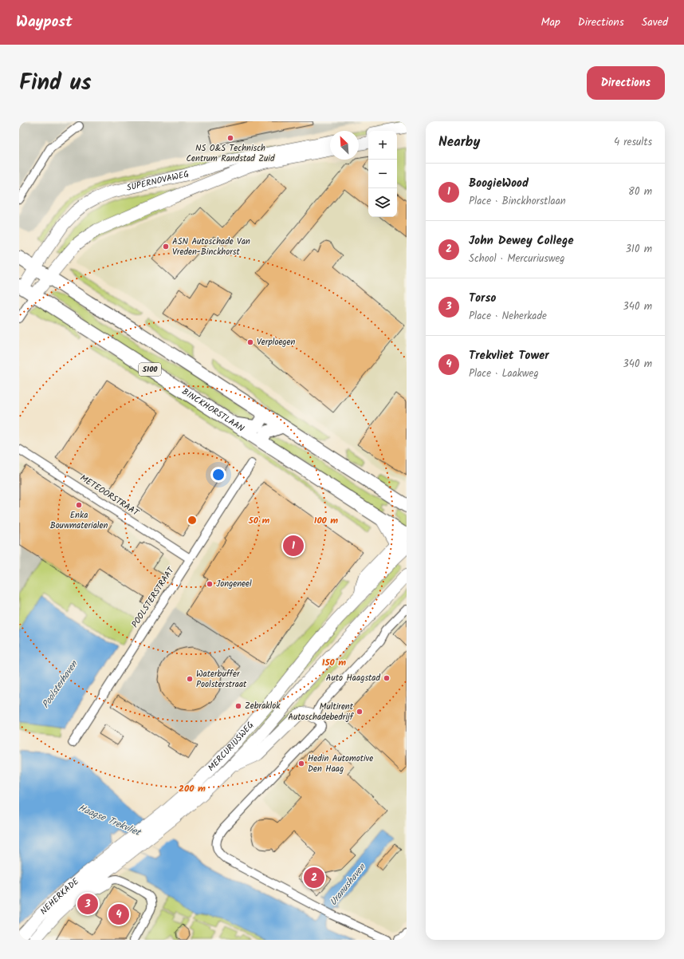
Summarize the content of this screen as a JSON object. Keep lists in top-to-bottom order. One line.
{"streets":{"main road":["SUPERNOVAWEG","S100","BINCKHORSTLAAN","MERCURIUSWEG","NEHERKADE"],"street":["METEOORSTRAAT","POOLSTERSTRAAT"]},"crossings":[["SUPERNOVAWEG","BINCKHORSTLAAN"],["S100","BINCKHORSTLAAN"],["S100","MERCURIUSWEG"],["METEOORSTRAAT","POOLSTERSTRAAT"],["MERCURIUSWEG","NEHERKADE"]],"water":["Poolsterhaven","Haagse Trekvliet","Uranushaven"],"places":["NS O&S Technisch Centrum Randstad Zuid","ASN Autoschade Van Vreden-Binckhorst","Verploegen","Enka Bouwmaterialen","Jongeneel","Auto Haagstad","Waterbuffer Poolsterstraat","Zebraklok","Multirent Autoschadebedrijf","Hedin Automotive Den Haag"],"north":"top left","page":{"header":"Waypost","nav":["Map","Directions","Saved"],"title":"Find us","buttons":"Directions","heading":["Nearby","4 results"],"map_buttons":["+","−"],"list":[{"mark":"1","name":"BoogieWood","note":"Place · Binckhorstlaan","value":"80 m"},{"mark":"2","name":"John Dewey College","note":"School · Mercuriusweg","value":"310 m"},{"mark":"3","name":"Torso","note":"Place · Neherkade","value":"340 m"},{"mark":"4","name":"Trekvliet Tower","note":"Place · Laakweg","value":"340 m"}],"pins":["1","2","3","4"]},"rings":["50 m","100 m","150 m","200 m"]}
